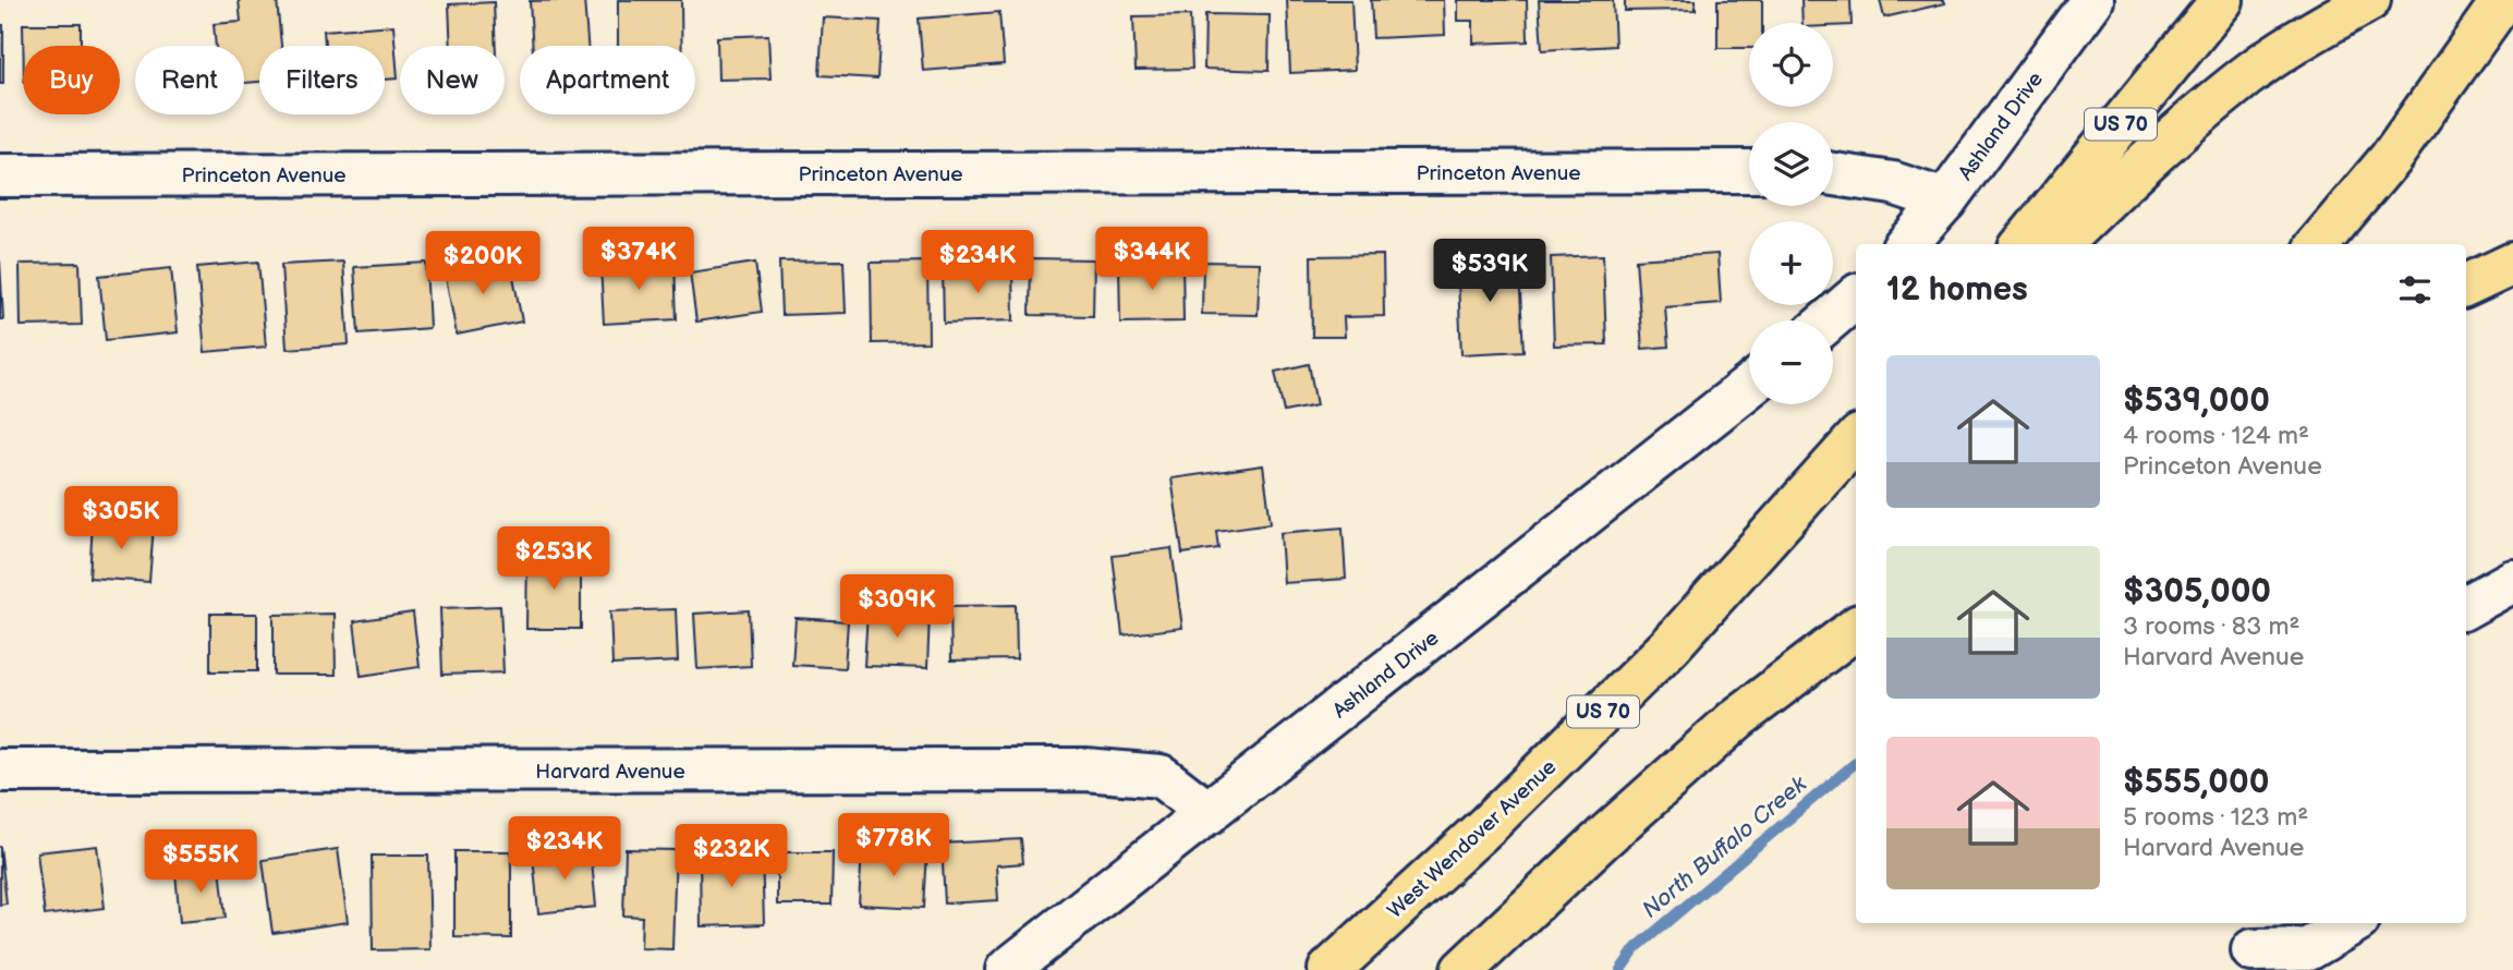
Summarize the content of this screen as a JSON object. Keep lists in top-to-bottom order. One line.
{"streets":{"highway":["US 70","West Wendover Avenue"],"street":["Ashland Drive","Princeton Avenue","Harvard Avenue"]},"crossings":[["Ashland Drive","Harvard Avenue"]],"water":["North Buffalo Creek"],"page":{"map_buttons":["+","−"],"chip":["Buy","Rent","Filters","New","Apartment"],"price":["$374K","$344K","$234K","$200K","$539K","$305K","$253K","$309K","$778K","$234K","$232K","$555K"],"heading":"12 homes","list":[{"name":"$539,000","note":"4 rooms · 124 m² · Princeton Avenue"},{"name":"$305,000","note":"3 rooms · 83 m² · Harvard Avenue"},{"name":"$555,000","note":"5 rooms · 123 m² · Harvard Avenue"}]}}
